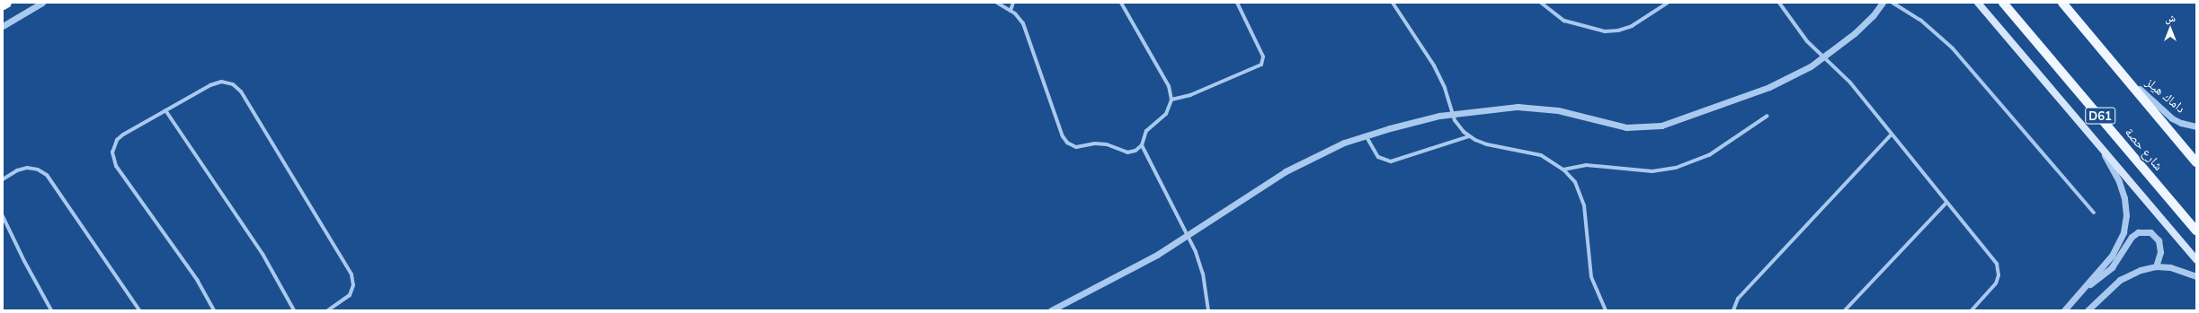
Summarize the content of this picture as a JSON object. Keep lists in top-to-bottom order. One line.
{"streets":{"main road":["D61","شارع حصة"],"street":["داماك هيلز"]},"north":"top"}
